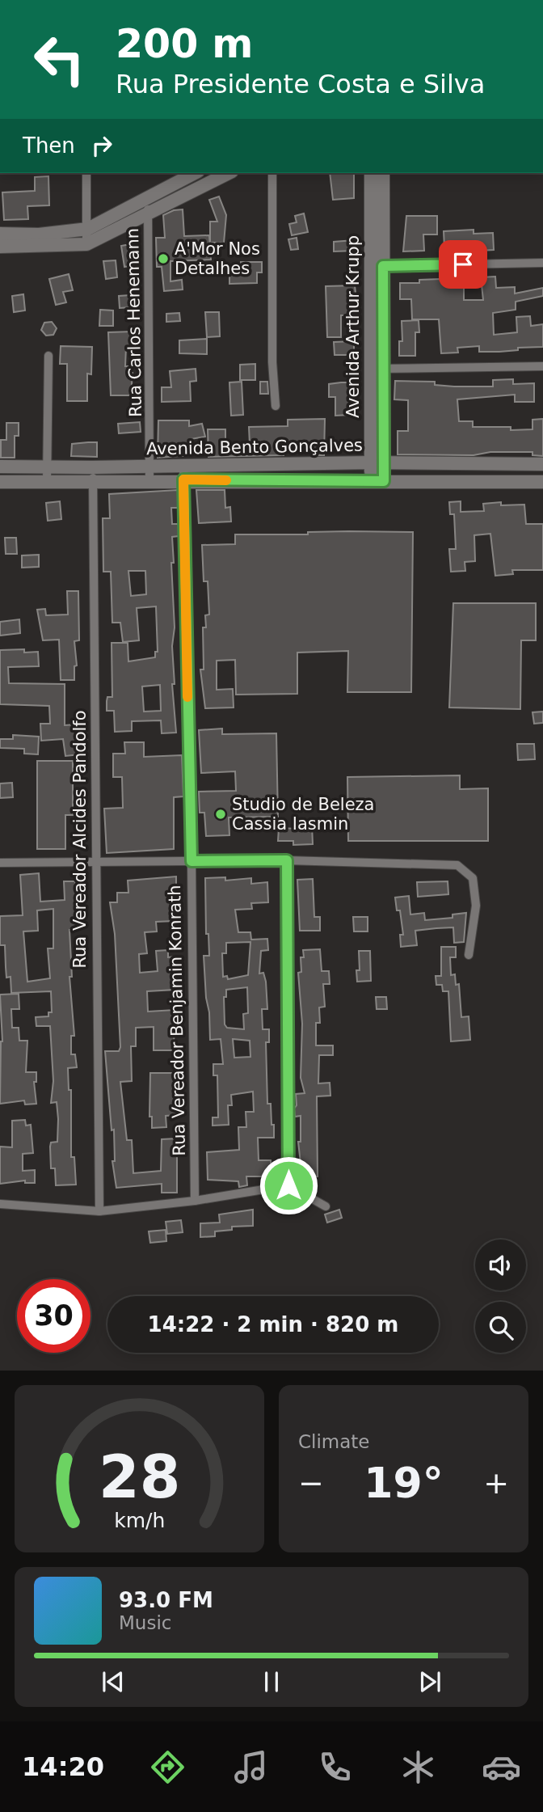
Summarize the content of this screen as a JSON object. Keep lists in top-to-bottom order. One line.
{"streets":{"main road":["Avenida Arthur Krupp","Avenida Bento Gonçalves"],"street":["Rua Carlos Henemann","Rua Vereador Alcides Pandolfo","Rua Vereador Benjamin Konrath"]},"crossings":[["Rua Carlos Henemann","Avenida Bento Gonçalves"],["Avenida Arthur Krupp","Avenida Bento Gonçalves"],["Avenida Bento Gonçalves","Rua Vereador Alcides Pandolfo"],["Avenida Bento Gonçalves","Rua Vereador Benjamin Konrath"]],"places":["A'Mor Nos Detalhes","Studio de Beleza Cassia Iasmin"],"page":{"turn":["200 m","Rua Presidente Costa e Silva"],"then":"Then","limit":"30","trip":"14:22 · 2 min · 820 m","tile":"Climate","heat":["−","19°","+"],"song":["93.0 FM","Music"],"tabs":"14:20","gauge":["28","km/h"]}}
